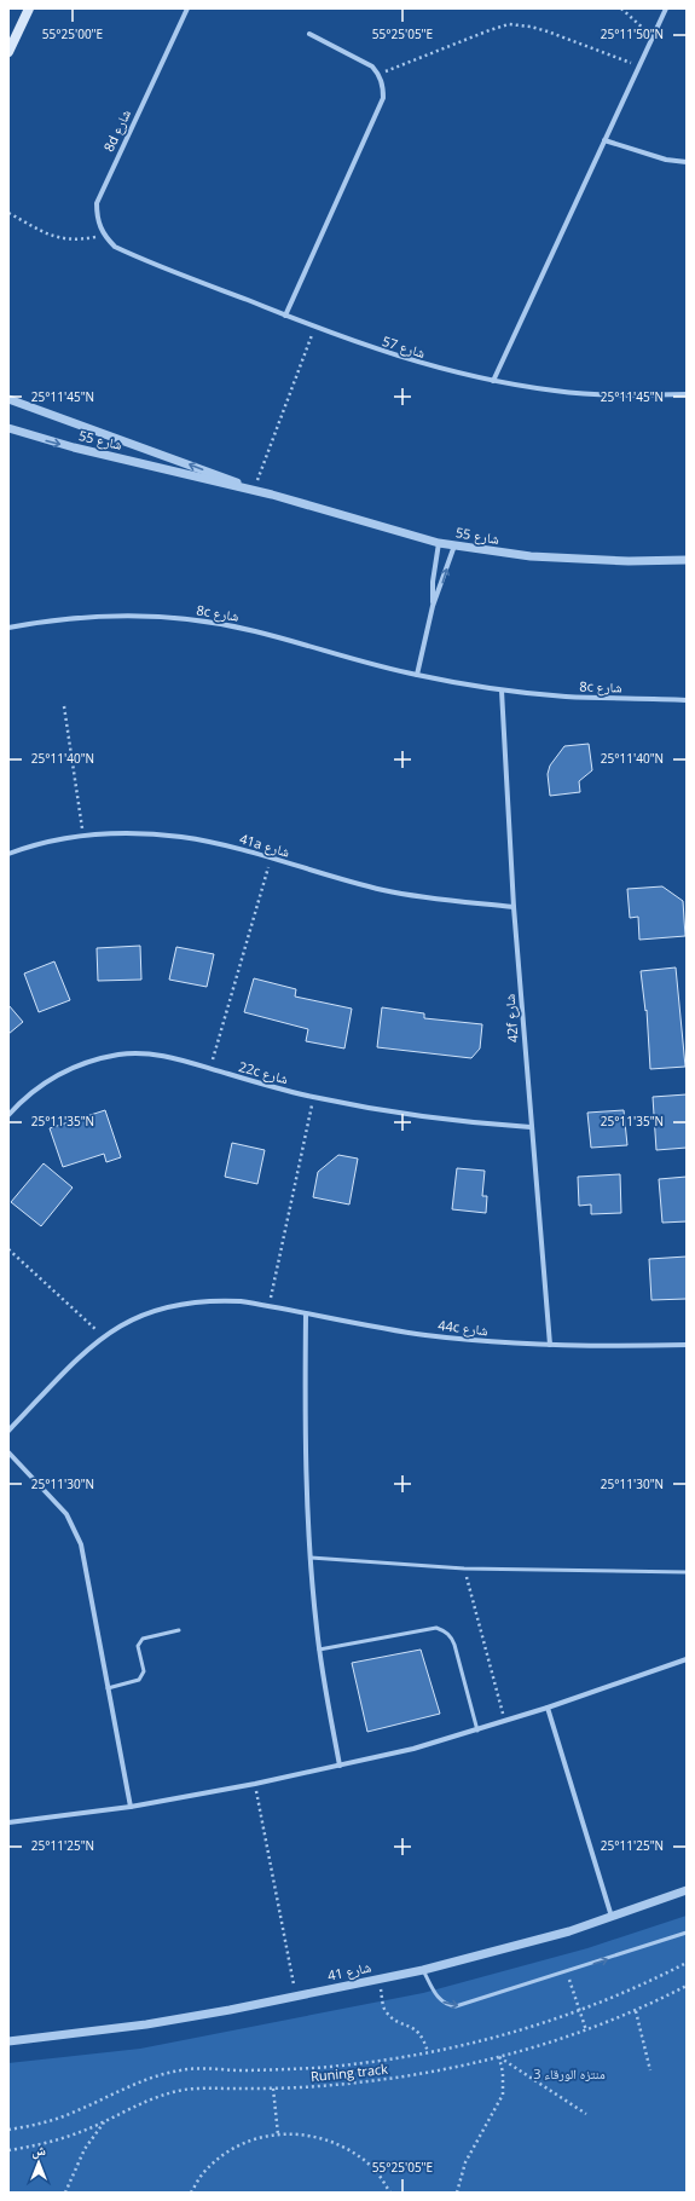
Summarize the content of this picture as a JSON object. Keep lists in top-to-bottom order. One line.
{"streets":{"street":["8d شارع","شارع 57","شارع 55","8c شارع","41a شارع","42f شارع","22c شارع","44c شارع","شارع 41"],"path":["Runing track"]},"crossings":[["8d شارع","شارع 57"],["8c شارع","42f شارع"],["41a شارع","42f شارع"],["42f شارع","22c شارع"],["42f شارع","44c شارع"]],"parks":["منتزه الورقاء 3"],"north":"top","coordinates":["55°25'00\"E","55°25'05\"E","25°11'50\"N","25°11'45\"N","25°11'40\"N","25°11'35\"N","25°11'30\"N","25°11'25\"N"]}
